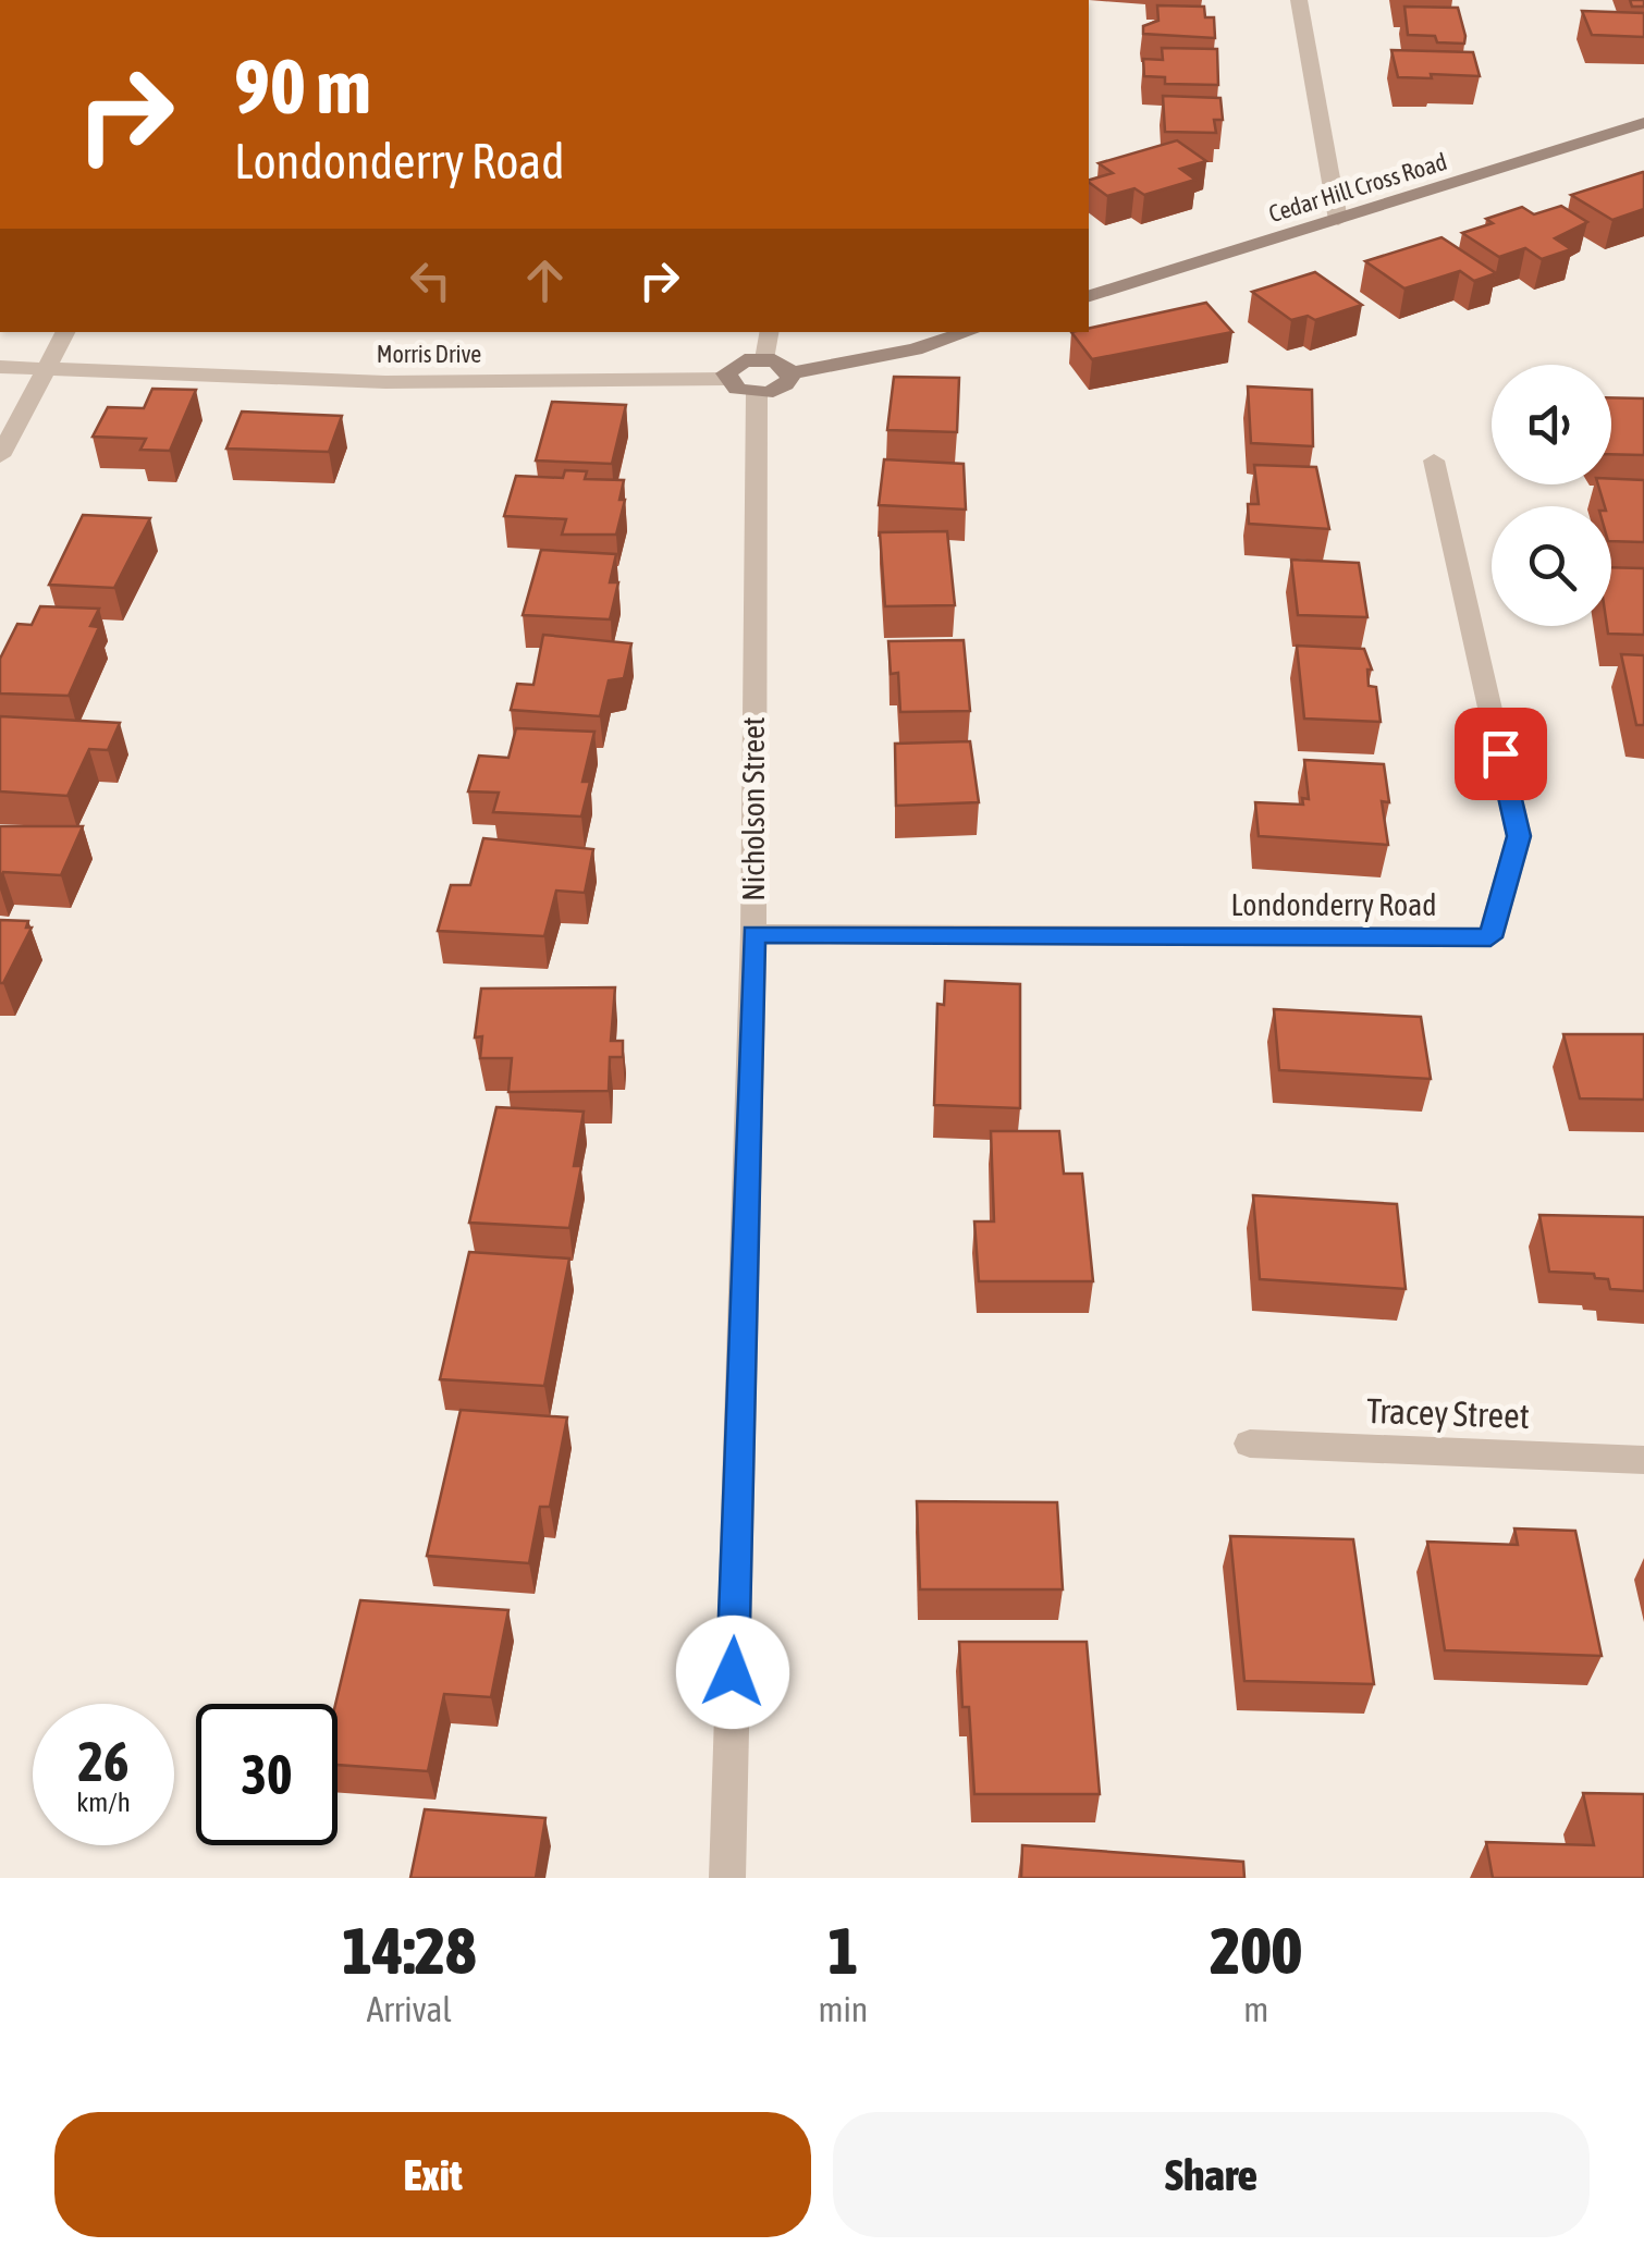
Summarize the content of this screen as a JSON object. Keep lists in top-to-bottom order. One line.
{"streets":{"street":["Cedar Hill Cross Road","Morris Drive","Nicholson Street","Londonderry Road","Tracey Street"]},"crossings":[["Nicholson Street","Londonderry Road"]],"page":{"turn":["90 m","Londonderry Road"],"speed":"26 km/h","limit":"30","eta":["14:28","Arrival","1","min","200","m"],"buttons":["Exit","Share"]}}
